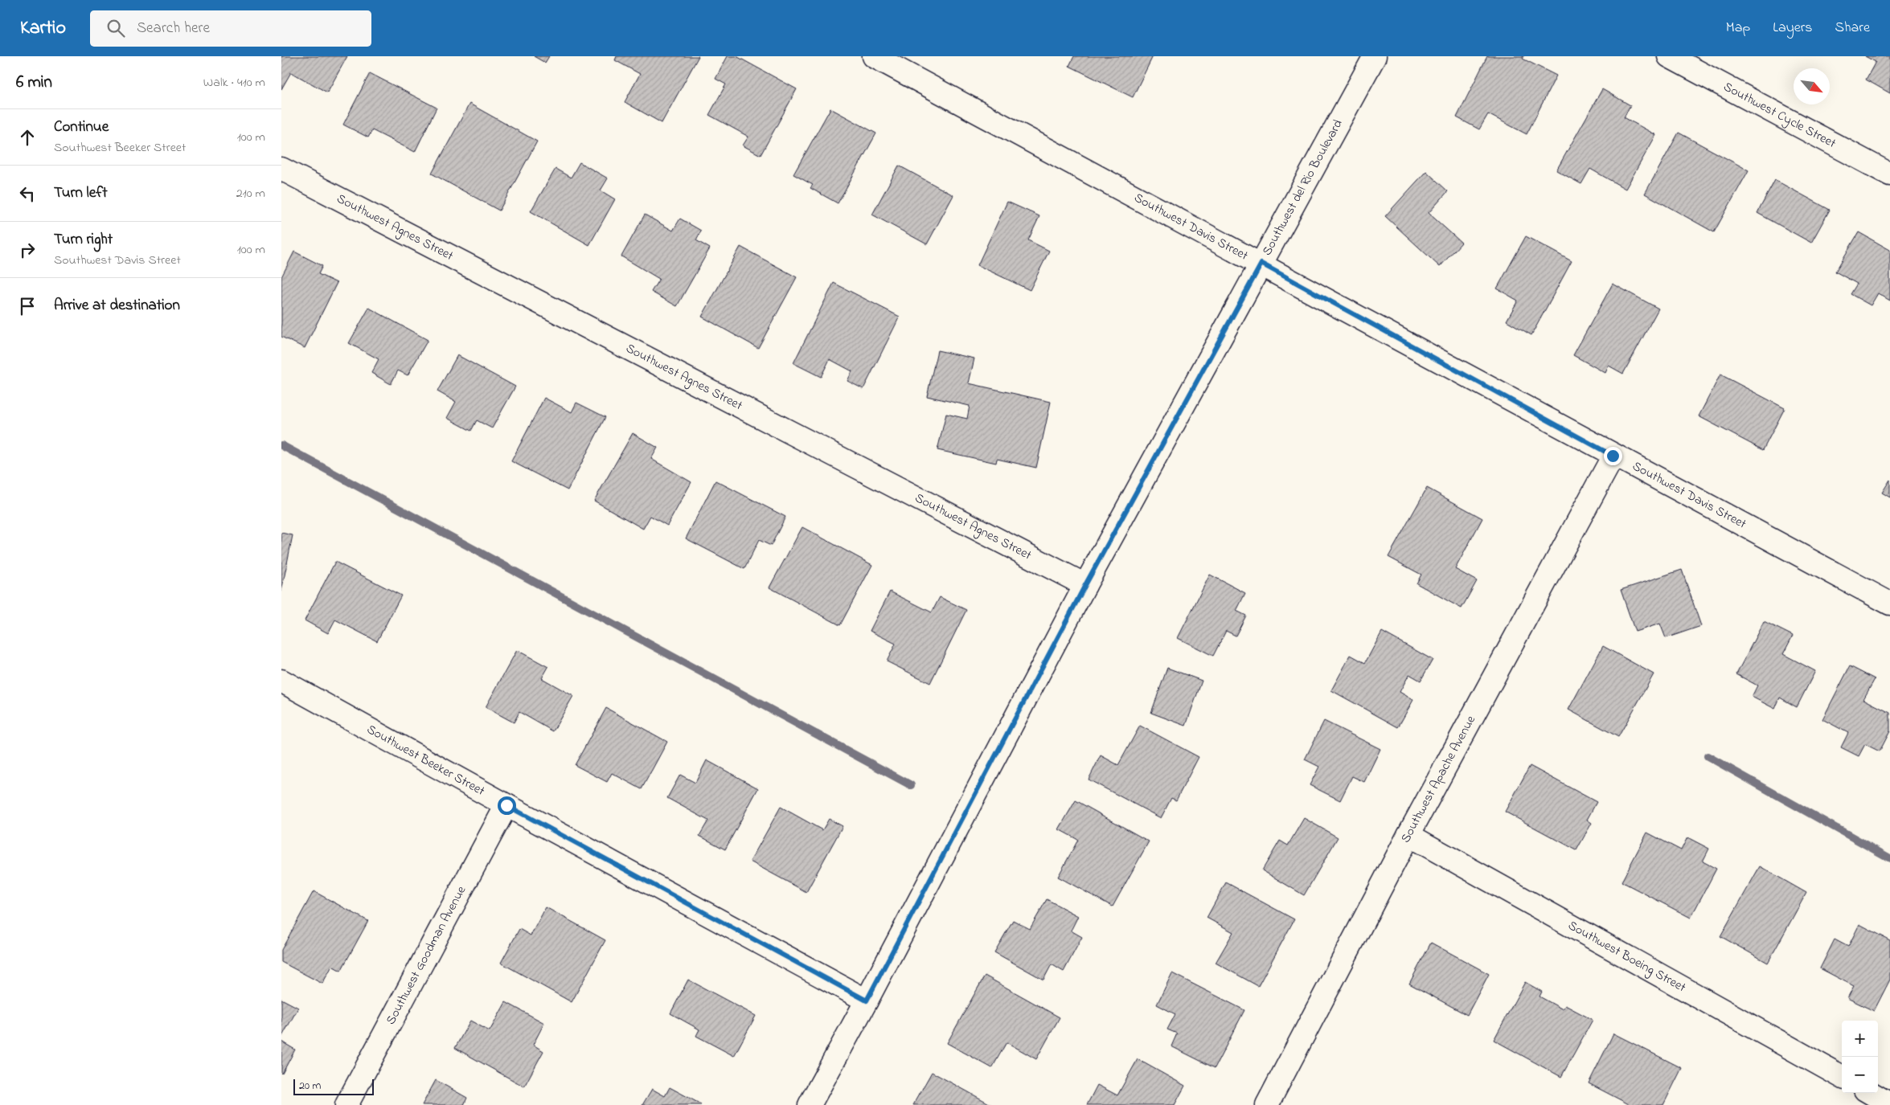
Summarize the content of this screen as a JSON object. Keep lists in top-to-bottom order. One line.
{"streets":{"street":["Southwest Cycle Street","Southwest del Rio Boulevard","Southwest Davis Street","Southwest Agnes Street","Southwest Beeker Street","Southwest Apache Avenue","Southwest Goodman Avenue","Southwest Boeing Street"]},"crossings":[["Southwest del Rio Boulevard","Southwest Davis Street"],["Southwest del Rio Boulevard","Southwest Agnes Street"],["Southwest del Rio Boulevard","Southwest Beeker Street"],["Southwest Davis Street","Southwest Apache Avenue"],["Southwest Beeker Street","Southwest Goodman Avenue"],["Southwest Apache Avenue","Southwest Boeing Street"]],"scale_bar":"20 m","north":"bottom right","page":{"header":"Kartio","search":"Search here","nav":["Map","Layers","Share"],"heading":["6 min","Walk · 410 m"],"list":[["Continue","Southwest Beeker Street","100 m"],["Turn left","210 m"],["Turn right","Southwest Davis Street","100 m"],"Arrive at destination"],"map_buttons":["+","−"],"scale":"20 m"}}
